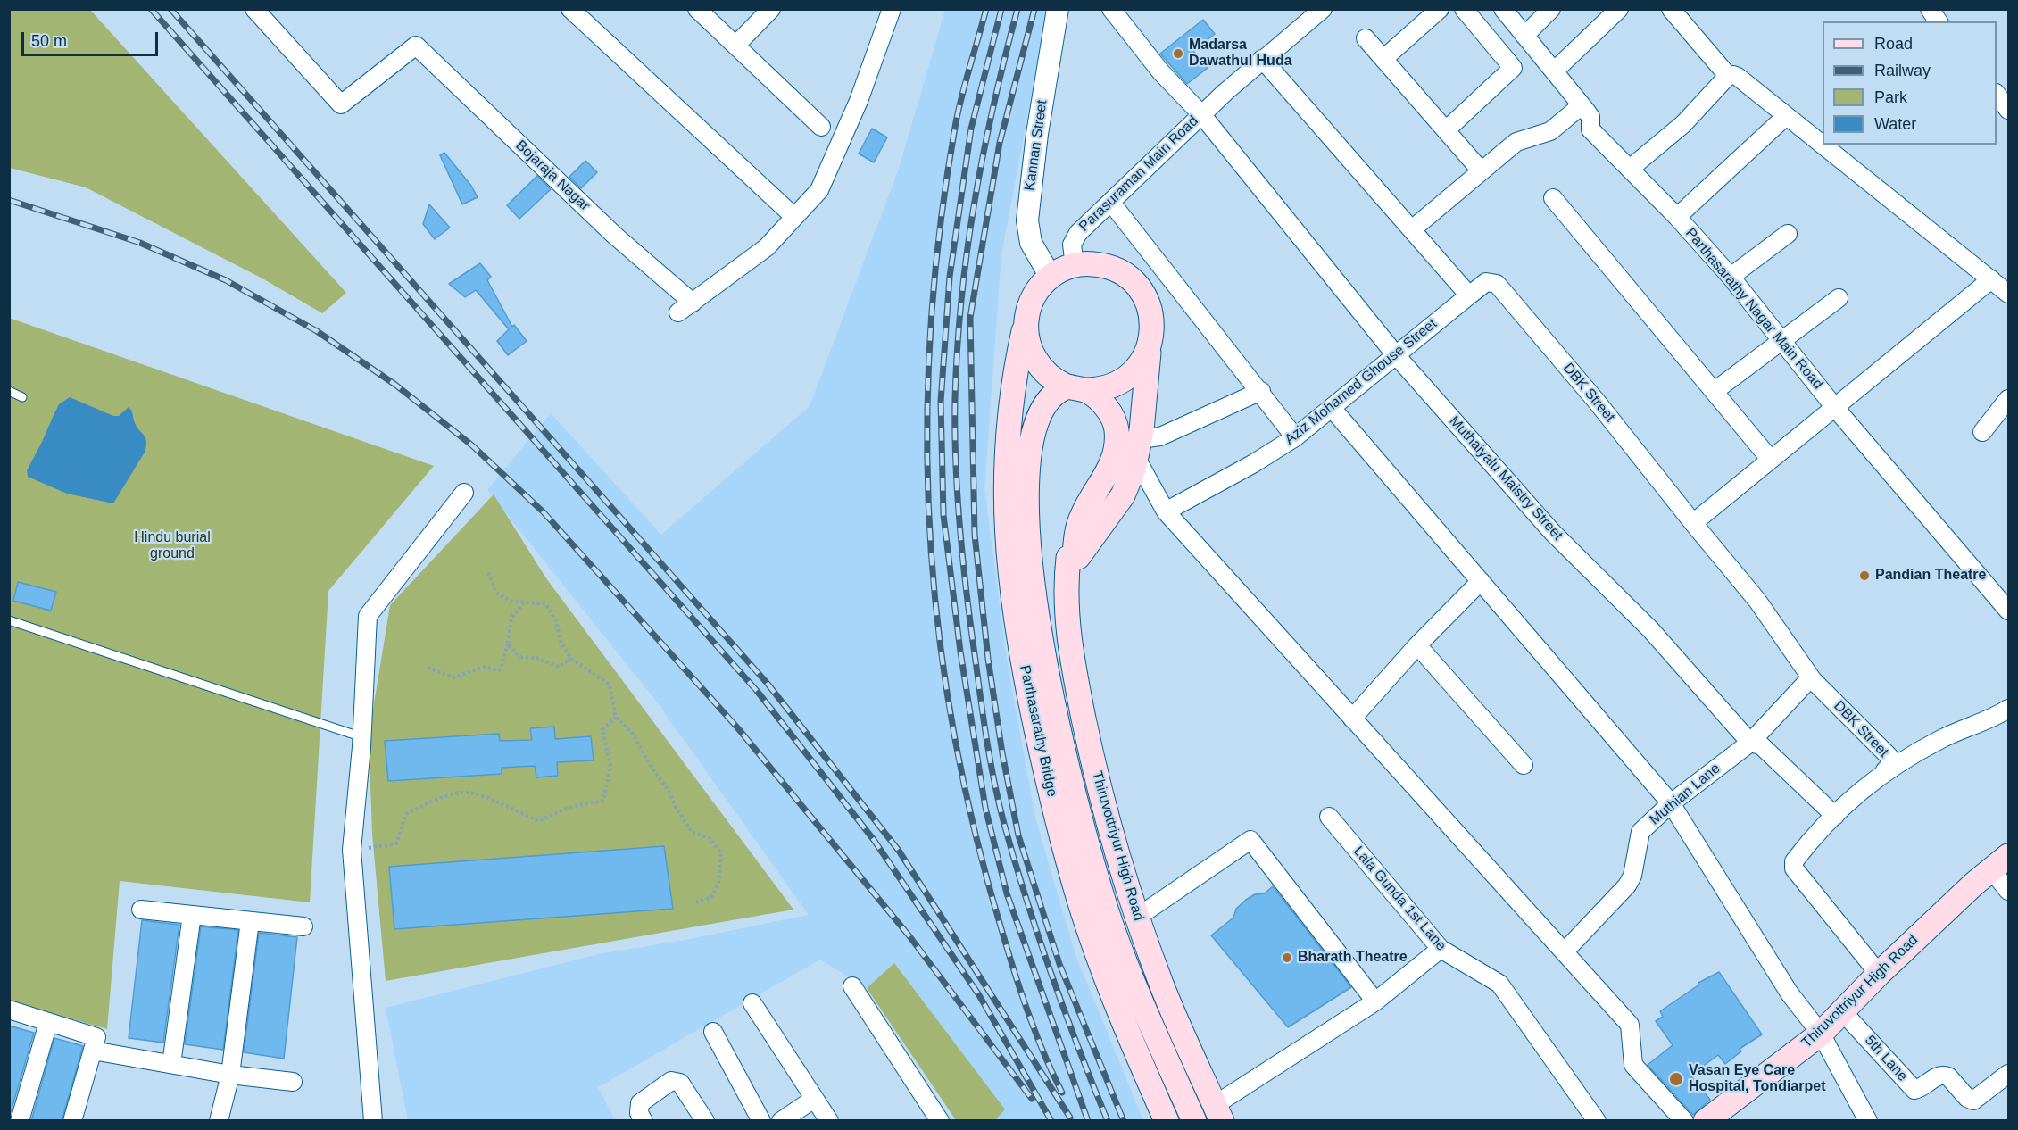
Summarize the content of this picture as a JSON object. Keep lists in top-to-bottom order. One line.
{"streets":{"main road":["Parthasarathy Bridge","Thiruvottriyur High Road"],"street":["Kannan Street","Parasuraman Main Road","Bojaraja Nagar","Parthasarathy Nagar Main Road","Aziz Mohamed Ghouse Street","DBK Street","Muthaiyalu Maistry Street","Muthian Lane","Lala Gunda 1st Lane","5th Lane"]},"crossings":[["Kannan Street","Parasuraman Main Road"],["Kannan Street","Parthasarathy Bridge"],["Kannan Street","Thiruvottriyur High Road"],["Parasuraman Main Road","Muthaiyalu Maistry Street"],["Parasuraman Main Road","Parthasarathy Bridge"],["Parasuraman Main Road","Thiruvottriyur High Road"],["Aziz Mohamed Ghouse Street","DBK Street"],["Aziz Mohamed Ghouse Street","Muthaiyalu Maistry Street"],["DBK Street","Muthian Lane"],["Muthaiyalu Maistry Street","Muthian Lane"],["Parthasarathy Bridge","Thiruvottriyur High Road"],["Thiruvottriyur High Road","5th Lane"]],"parks":["Hindu burial ground"],"places":["Madarsa Dawathul Huda","Pandian Theatre","Bharath Theatre","Vasan Eye Care Hospital, Tondiarpet"],"legend":["Road","Railway","Park","Water"],"scale_bar":"50 m"}
